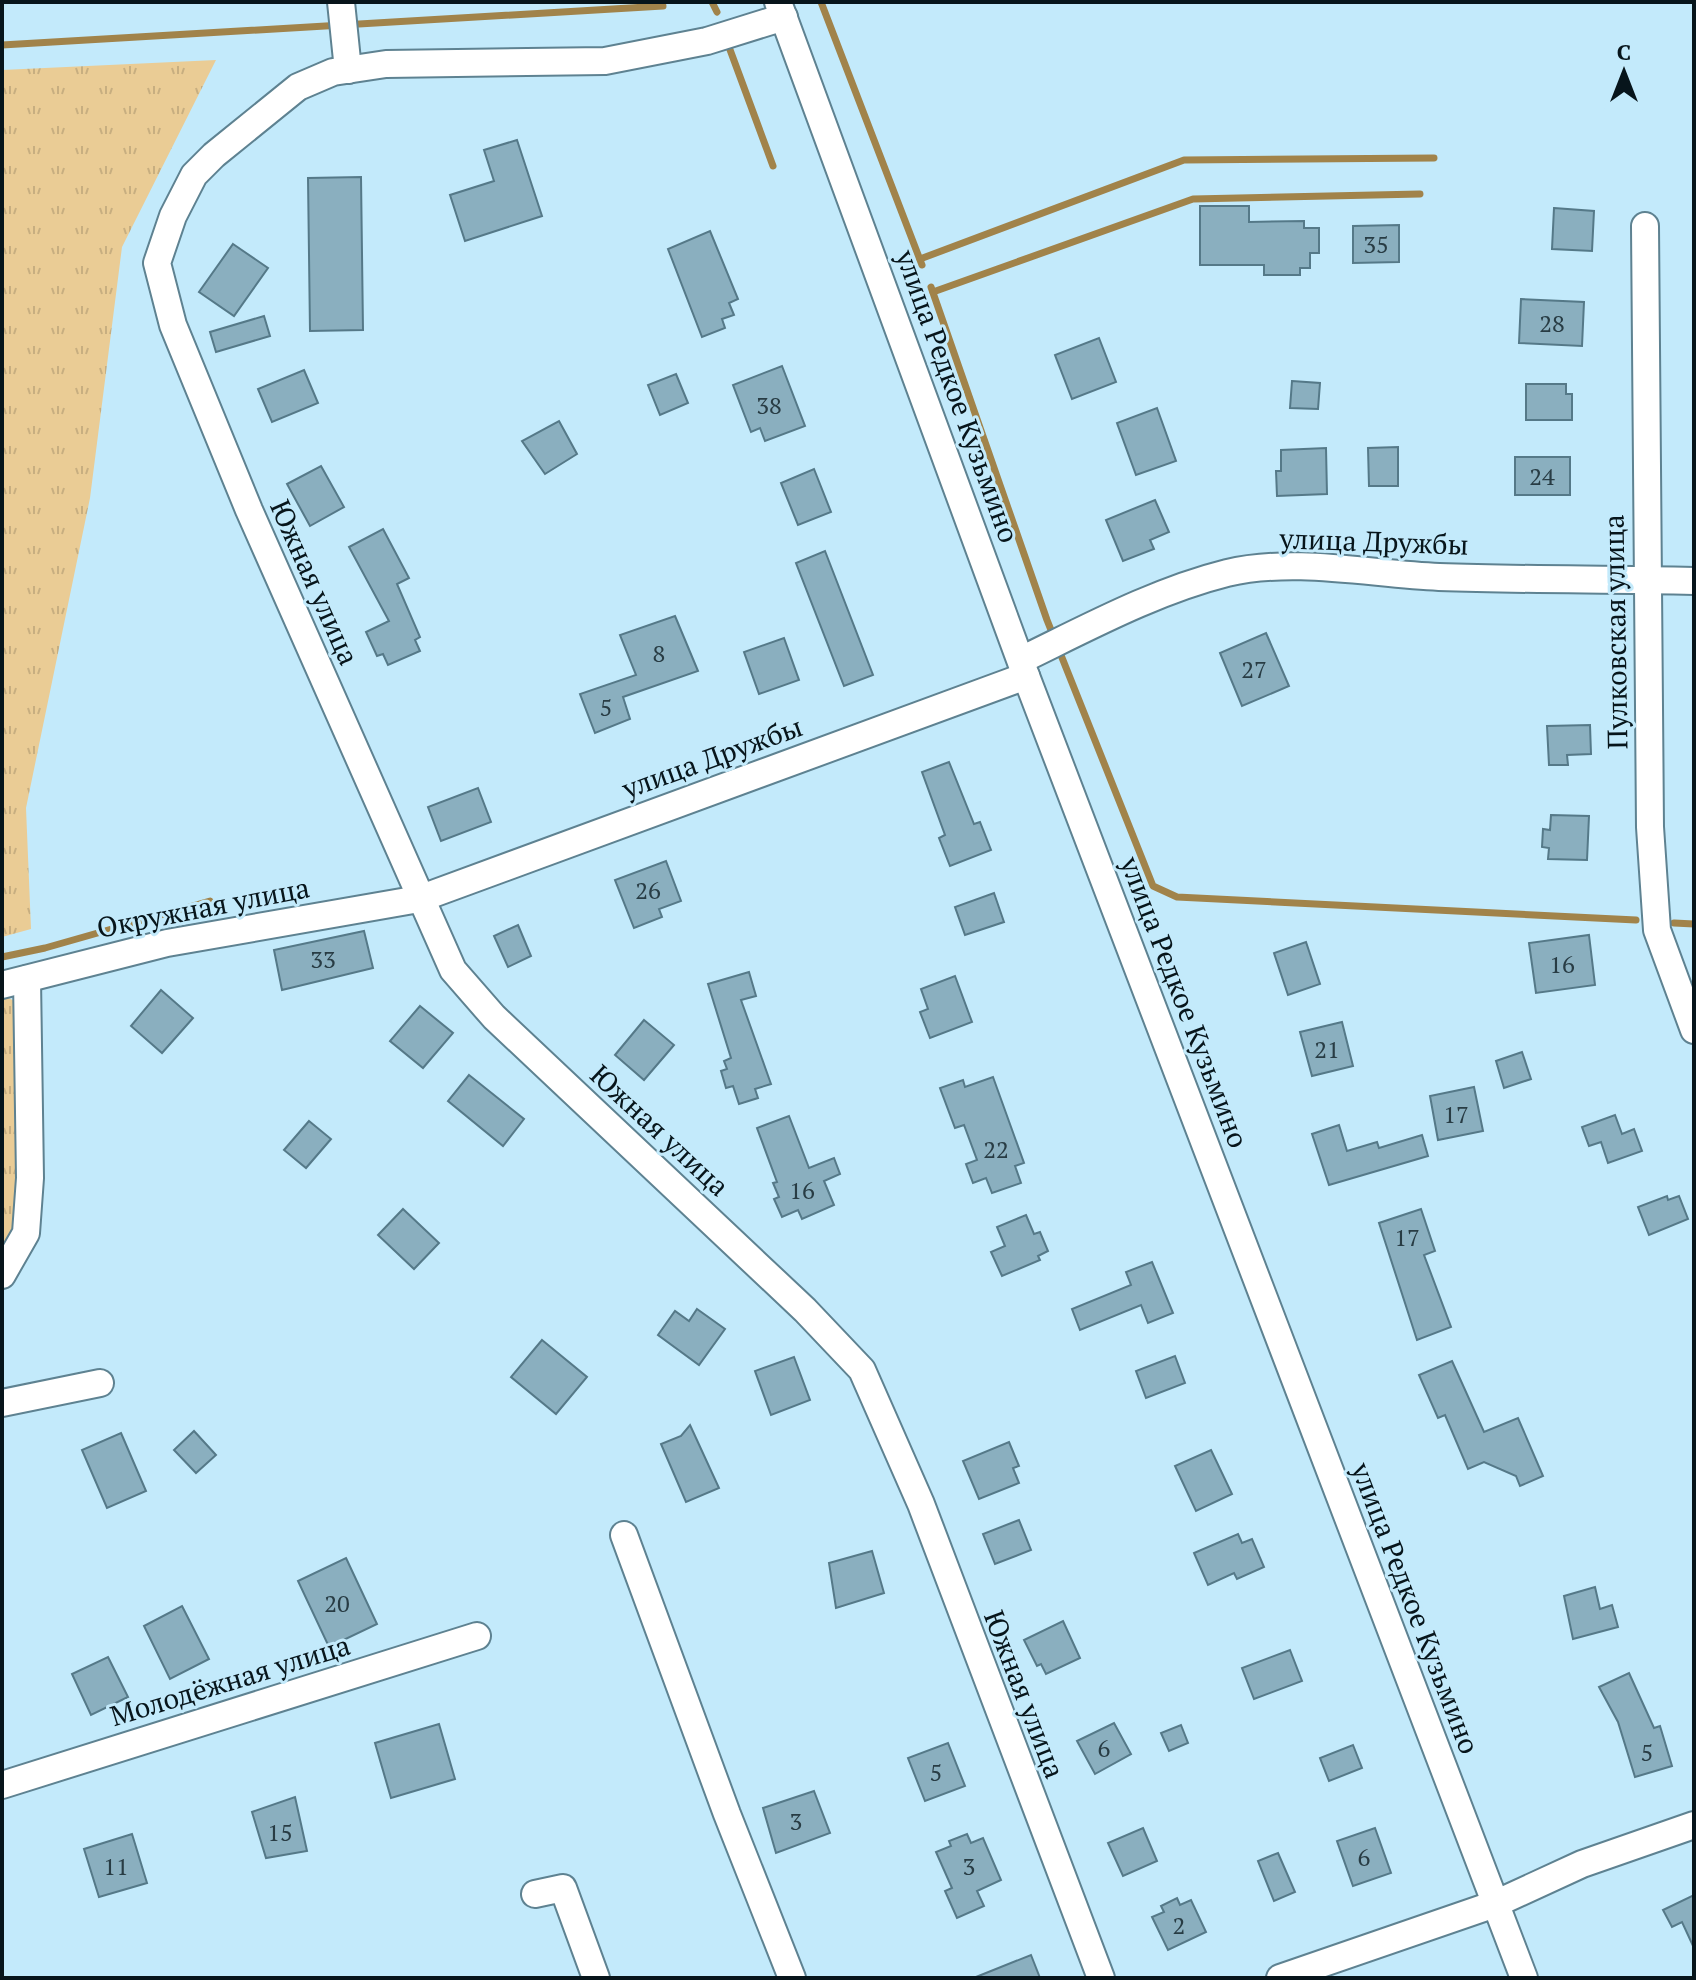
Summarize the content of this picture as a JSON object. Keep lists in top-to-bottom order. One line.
{"streets":{"street":["улица Редкое Кузьмино","улица Дружбы","Южная улица","Пулковская улица","Окружная улица","Молодёжная улица"]},"crossings":[["улица Редкое Кузьмино","улица Дружбы"],["улица Редкое Кузьмино","Южная улица"],["улица Дружбы","Южная улица"],["улица Дружбы","Пулковская улица"],["улица Дружбы","Окружная улица"],["Южная улица","Окружная улица"]],"house_numbers":["35","28","38","24","8","27","5","26","33","16","21","17","22","16","17","20","6","5","5","3","15","6","11","3","2"],"north":"top"}
